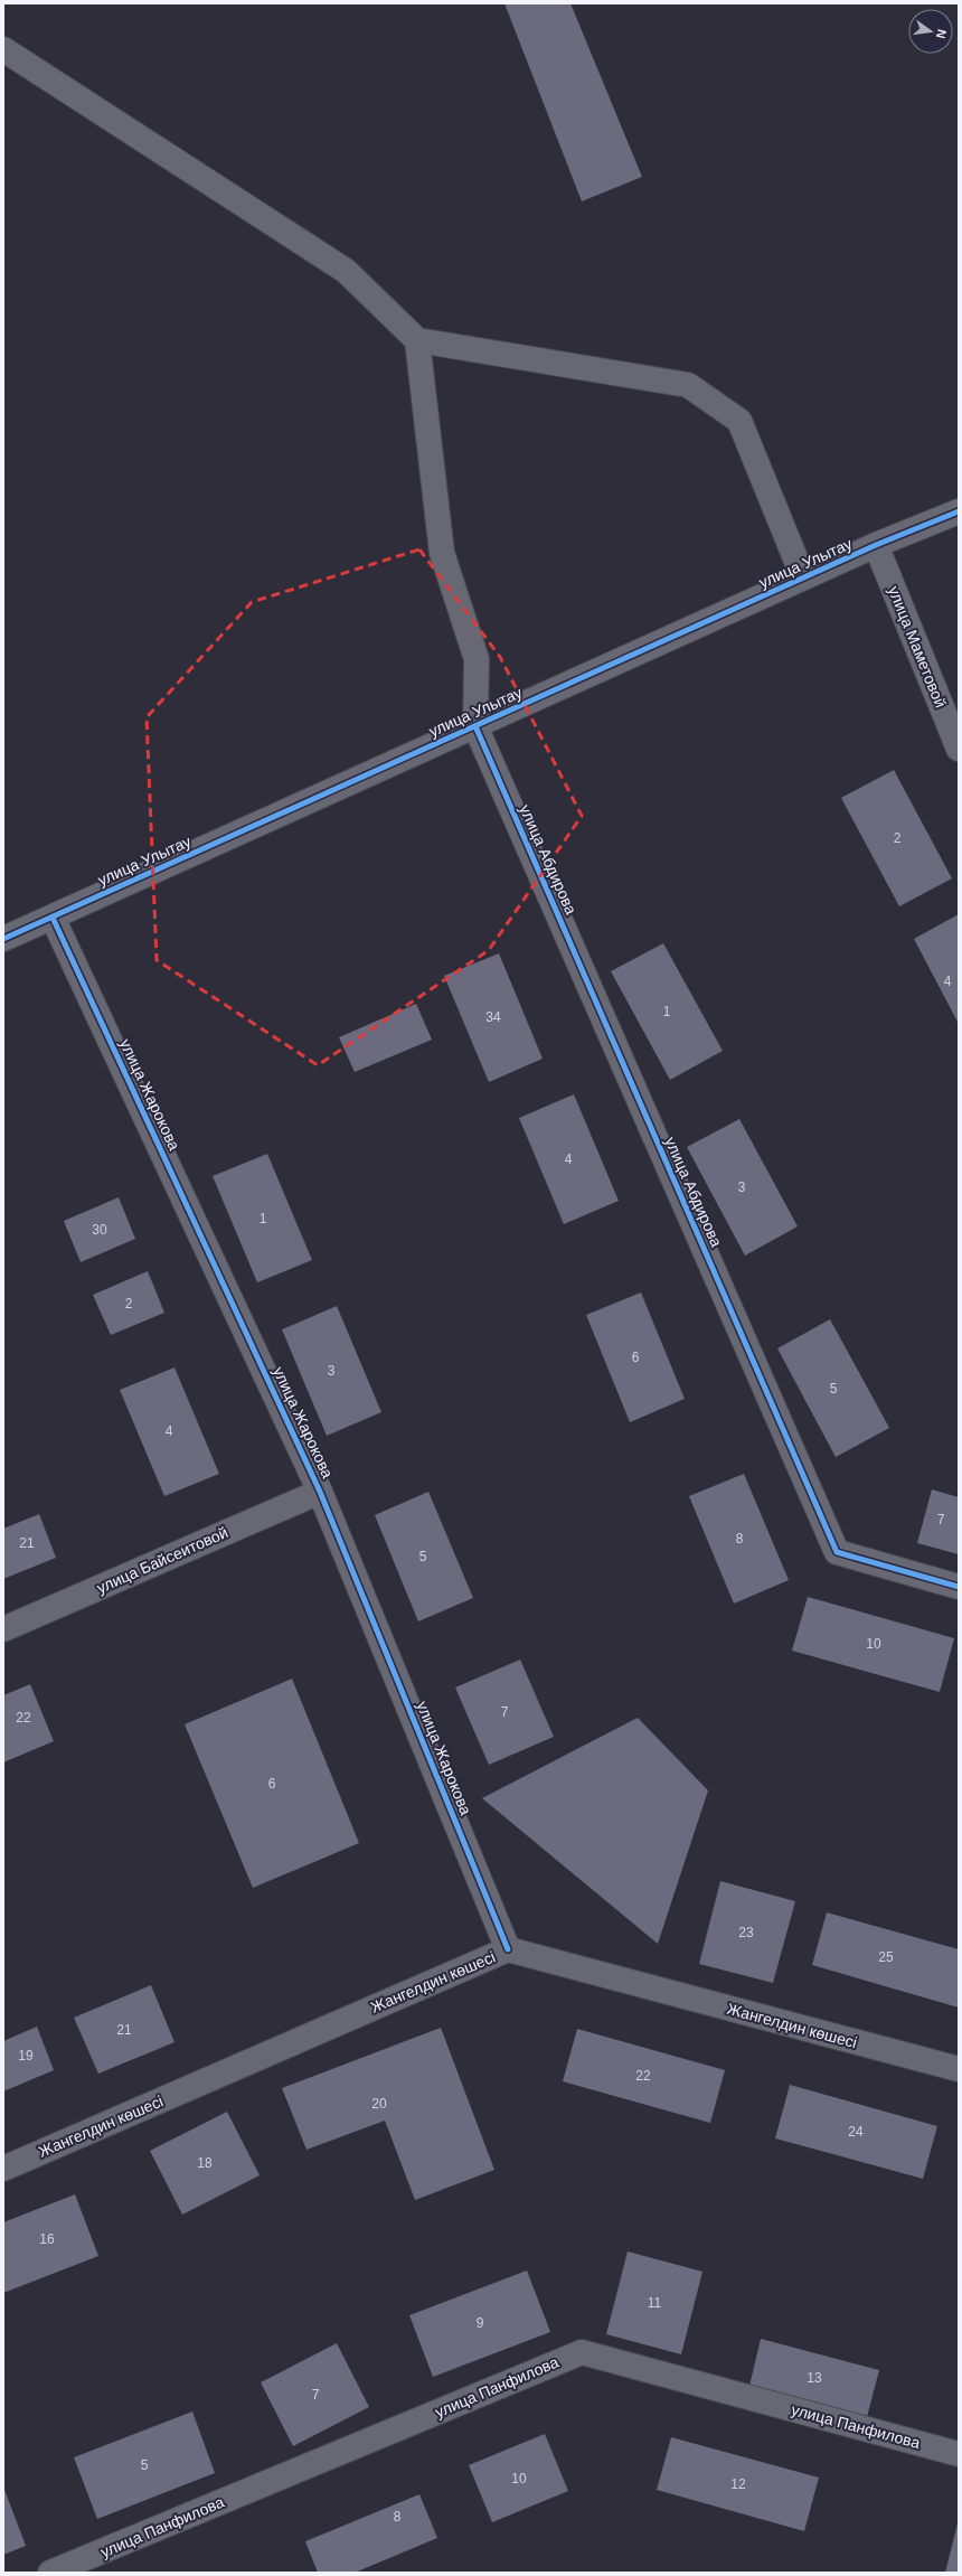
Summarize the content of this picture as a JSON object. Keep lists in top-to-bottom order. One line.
{"streets":{"street":["улица Улытау","улица Маметовой","улица Абдирова","улица Жарокова","улица Байсеитовой","Жангелдин көшесі","улица Панфилова"]},"crossings":[["улица Улытау","улица Маметовой"],["улица Улытау","улица Абдирова"],["улица Улытау","улица Жарокова"],["улица Жарокова","улица Байсеитовой"],["улица Жарокова","Жангелдин көшесі"]],"house_numbers":["2","4","1","34","4","3","1","30","2","6","3","5","4","7","8","21","5","10","7","22","6","23","25","21","19","22","20","24","18","16","11","9","13","7","5","10","12","8"],"north":"right"}
